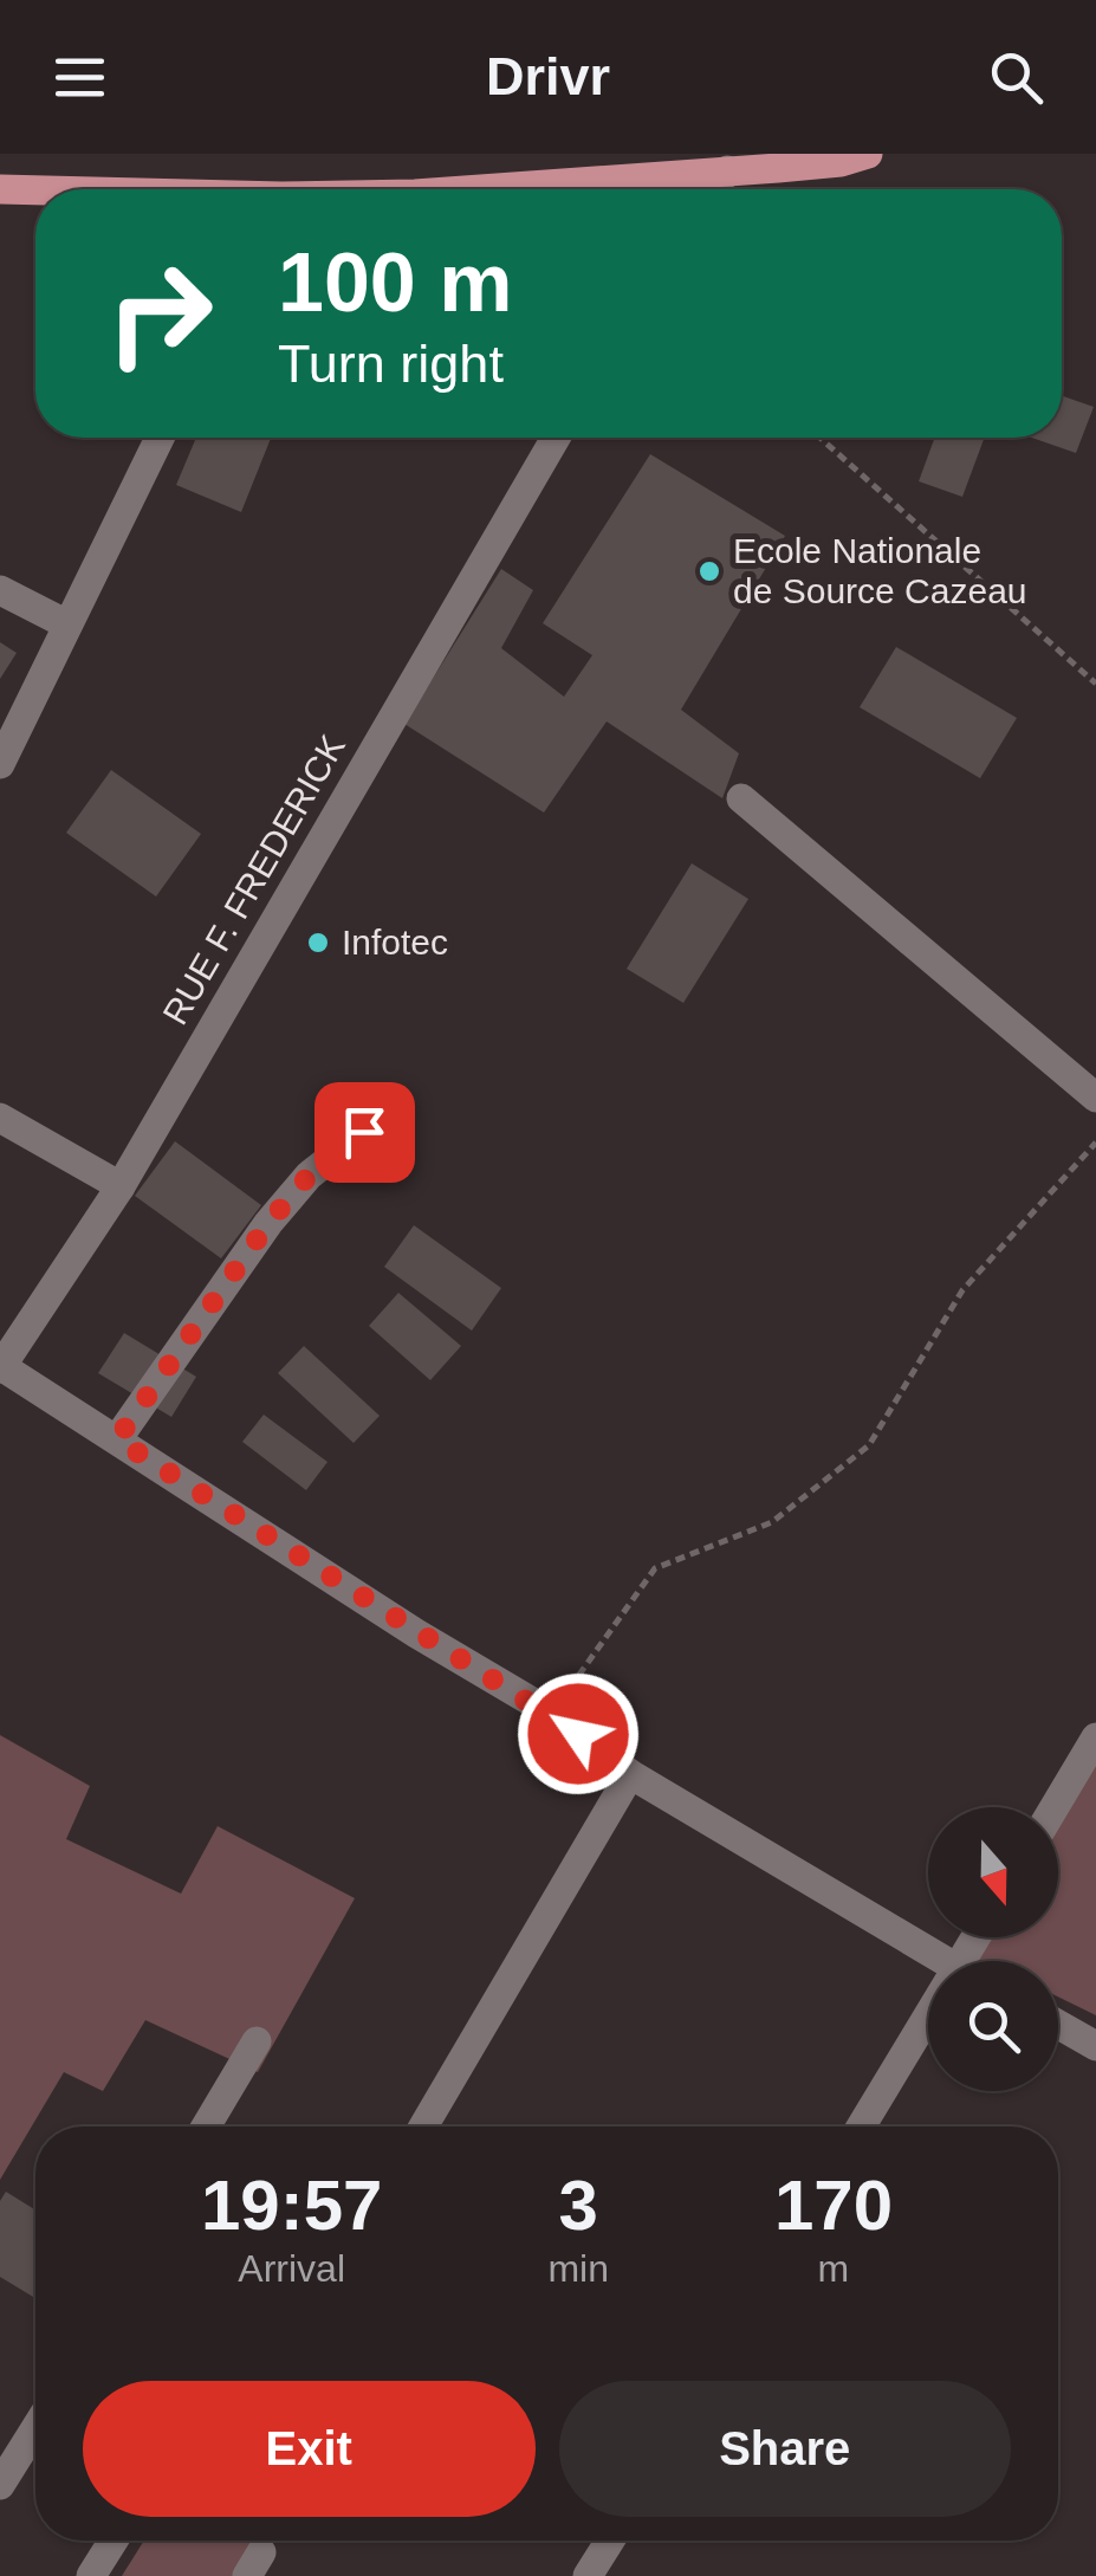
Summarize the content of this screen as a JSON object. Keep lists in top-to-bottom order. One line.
{"streets":{"street":["RUE F. FREDERICK"]},"places":["Ecole Nationale de Source Cazeau","Infotec"],"north":"bottom","page":{"header":"Drivr","turn":["100 m","Turn right"],"eta":["19:57","Arrival","3","min","170","m"],"buttons":["Exit","Share"]}}
